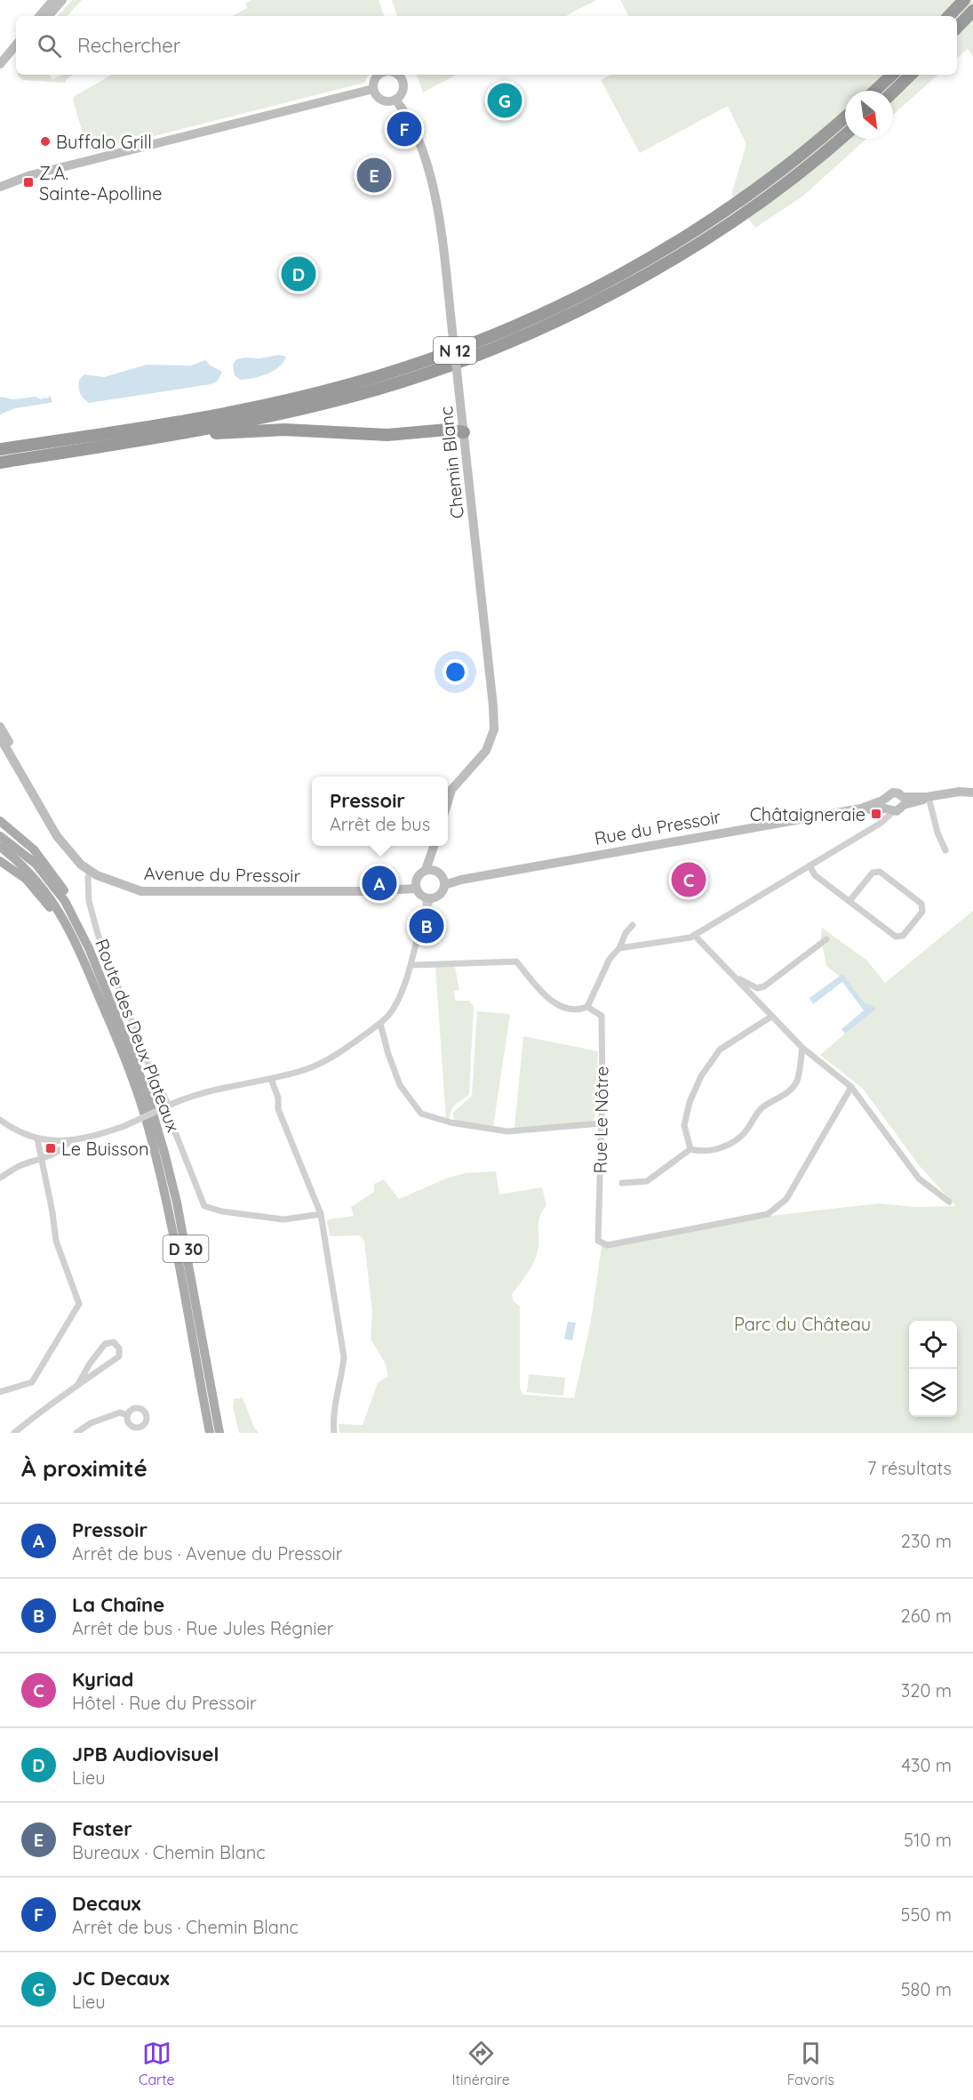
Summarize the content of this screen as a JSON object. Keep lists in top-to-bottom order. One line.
{"streets":{"highway":["N 12"],"main road":["Route des Deux Plateaux","D 30"],"street":["Chemin Blanc","Rue du Pressoir","Avenue du Pressoir","Rue Le Nôtre"]},"crossings":[["Rue du Pressoir","Avenue du Pressoir"]],"parks":["Parc du Château"],"places":{"other":["Buffalo Grill"],"transit":["Z.A. Sainte-Apolline","Châtaigneraie","Le Buisson"]},"north":"bottom right","page":{"search":"Rechercher","pins":["G","F","E","D","C","A","B"],"popup":["Pressoir","Arrêt de bus"],"heading":["À proximité","7 résultats"],"list":[{"mark":"A","name":"Pressoir","note":"Arrêt de bus · Avenue du Pressoir","value":"230 m"},{"mark":"B","name":"La Chaîne","note":"Arrêt de bus · Rue Jules Régnier","value":"260 m"},{"mark":"C","name":"Kyriad","note":"Hôtel · Rue du Pressoir","value":"320 m"},{"mark":"D","name":"JPB Audiovisuel","note":"Lieu","value":"430 m"},{"mark":"E","name":"Faster","note":"Bureaux · Chemin Blanc","value":"510 m"},{"mark":"F","name":"Decaux","note":"Arrêt de bus · Chemin Blanc","value":"550 m"},{"mark":"G","name":"JC Decaux","note":"Lieu","value":"580 m"}],"nav":["Carte","Itinéraire","Favoris"]}}
